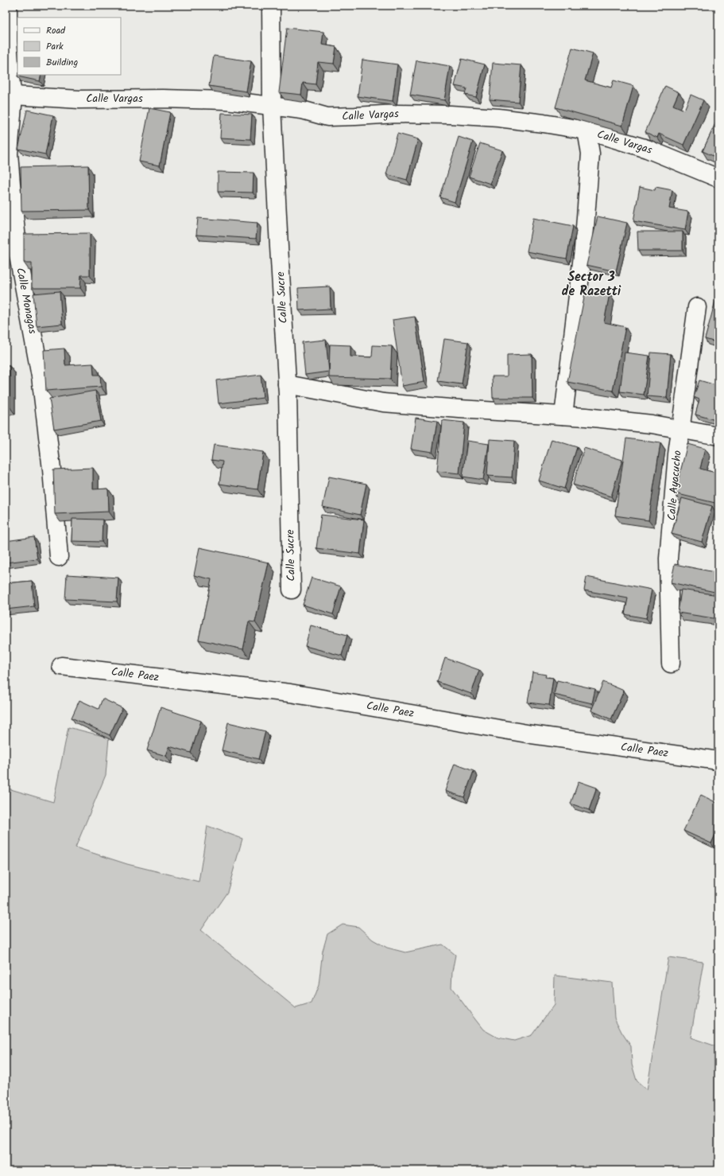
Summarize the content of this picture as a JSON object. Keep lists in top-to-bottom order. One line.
{"streets":{"street":["Calle Vargas","Calle Sucre","Calle Monagas","Calle Ayacucho","Calle Paez"]},"crossings":[["Calle Vargas","Calle Sucre"],["Calle Vargas","Calle Monagas"]],"districts":["Sector 3 de Razetti"],"legend":["Road","Park","Building"]}
